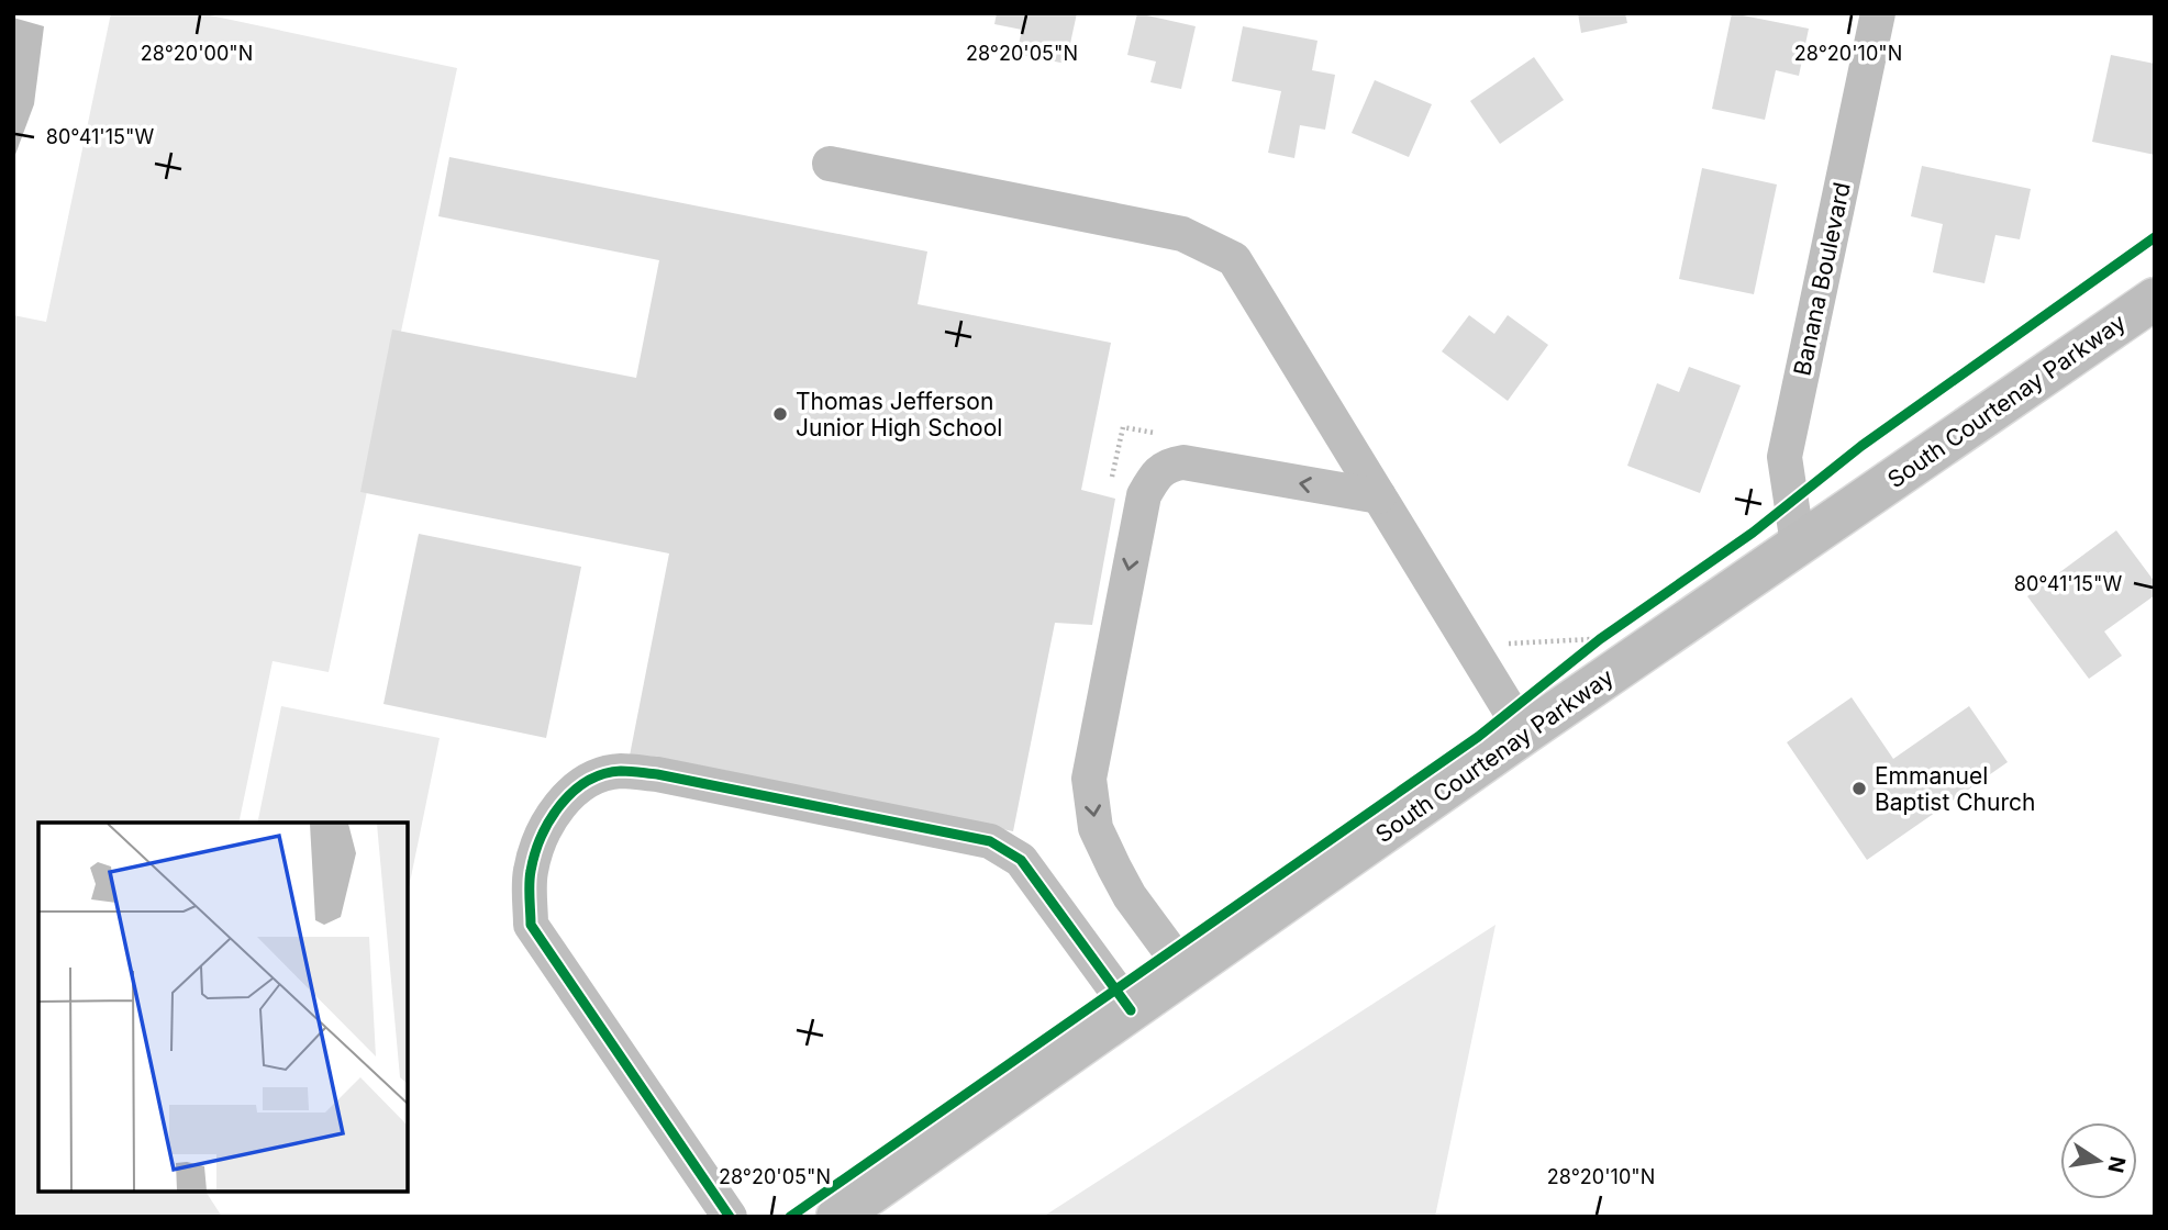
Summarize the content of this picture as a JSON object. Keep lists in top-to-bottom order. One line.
{"streets":{"main road":["South Courtenay Parkway"],"street":["Banana Boulevard"]},"crossings":[["Banana Boulevard","South Courtenay Parkway"]],"places":["Thomas Jefferson Junior High School","Emmanuel Baptist Church"],"north":"right","coordinates":["28°20'00\"N","28°20'05\"N","28°20'10\"N","80°41'15\"W"]}
